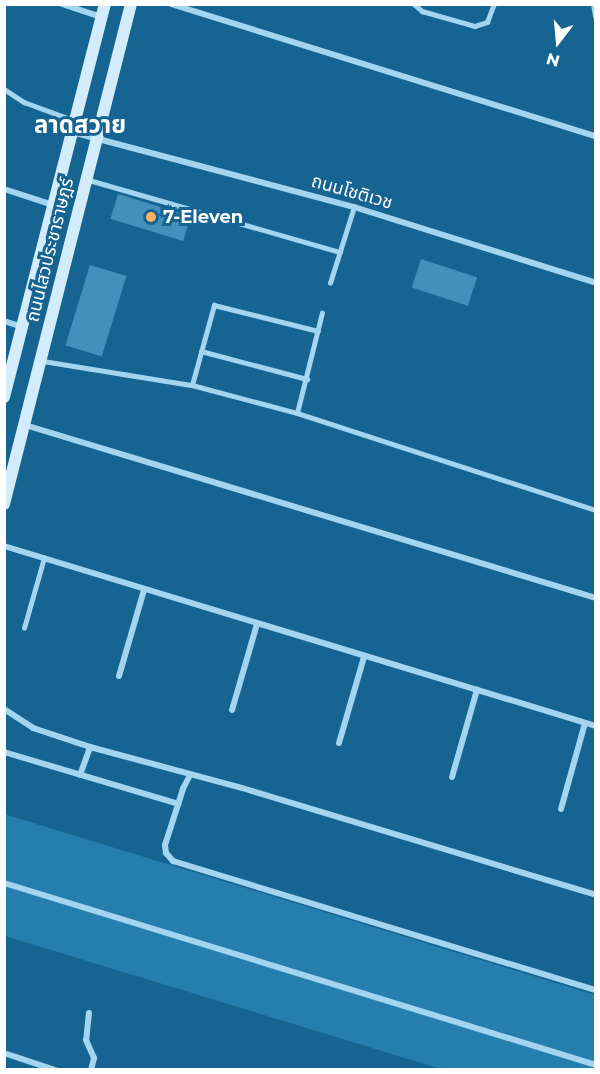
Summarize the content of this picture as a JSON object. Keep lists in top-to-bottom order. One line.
{"streets":{"main road":["ถนนไสวประชาราษฎร์"],"street":["ถนนโชติเวช"]},"crossings":[["ถนนโชติเวช","ถนนไสวประชาราษฎร์"]],"districts":["ลาดสวาย"],"places":["7-Eleven"],"north":"bottom"}
